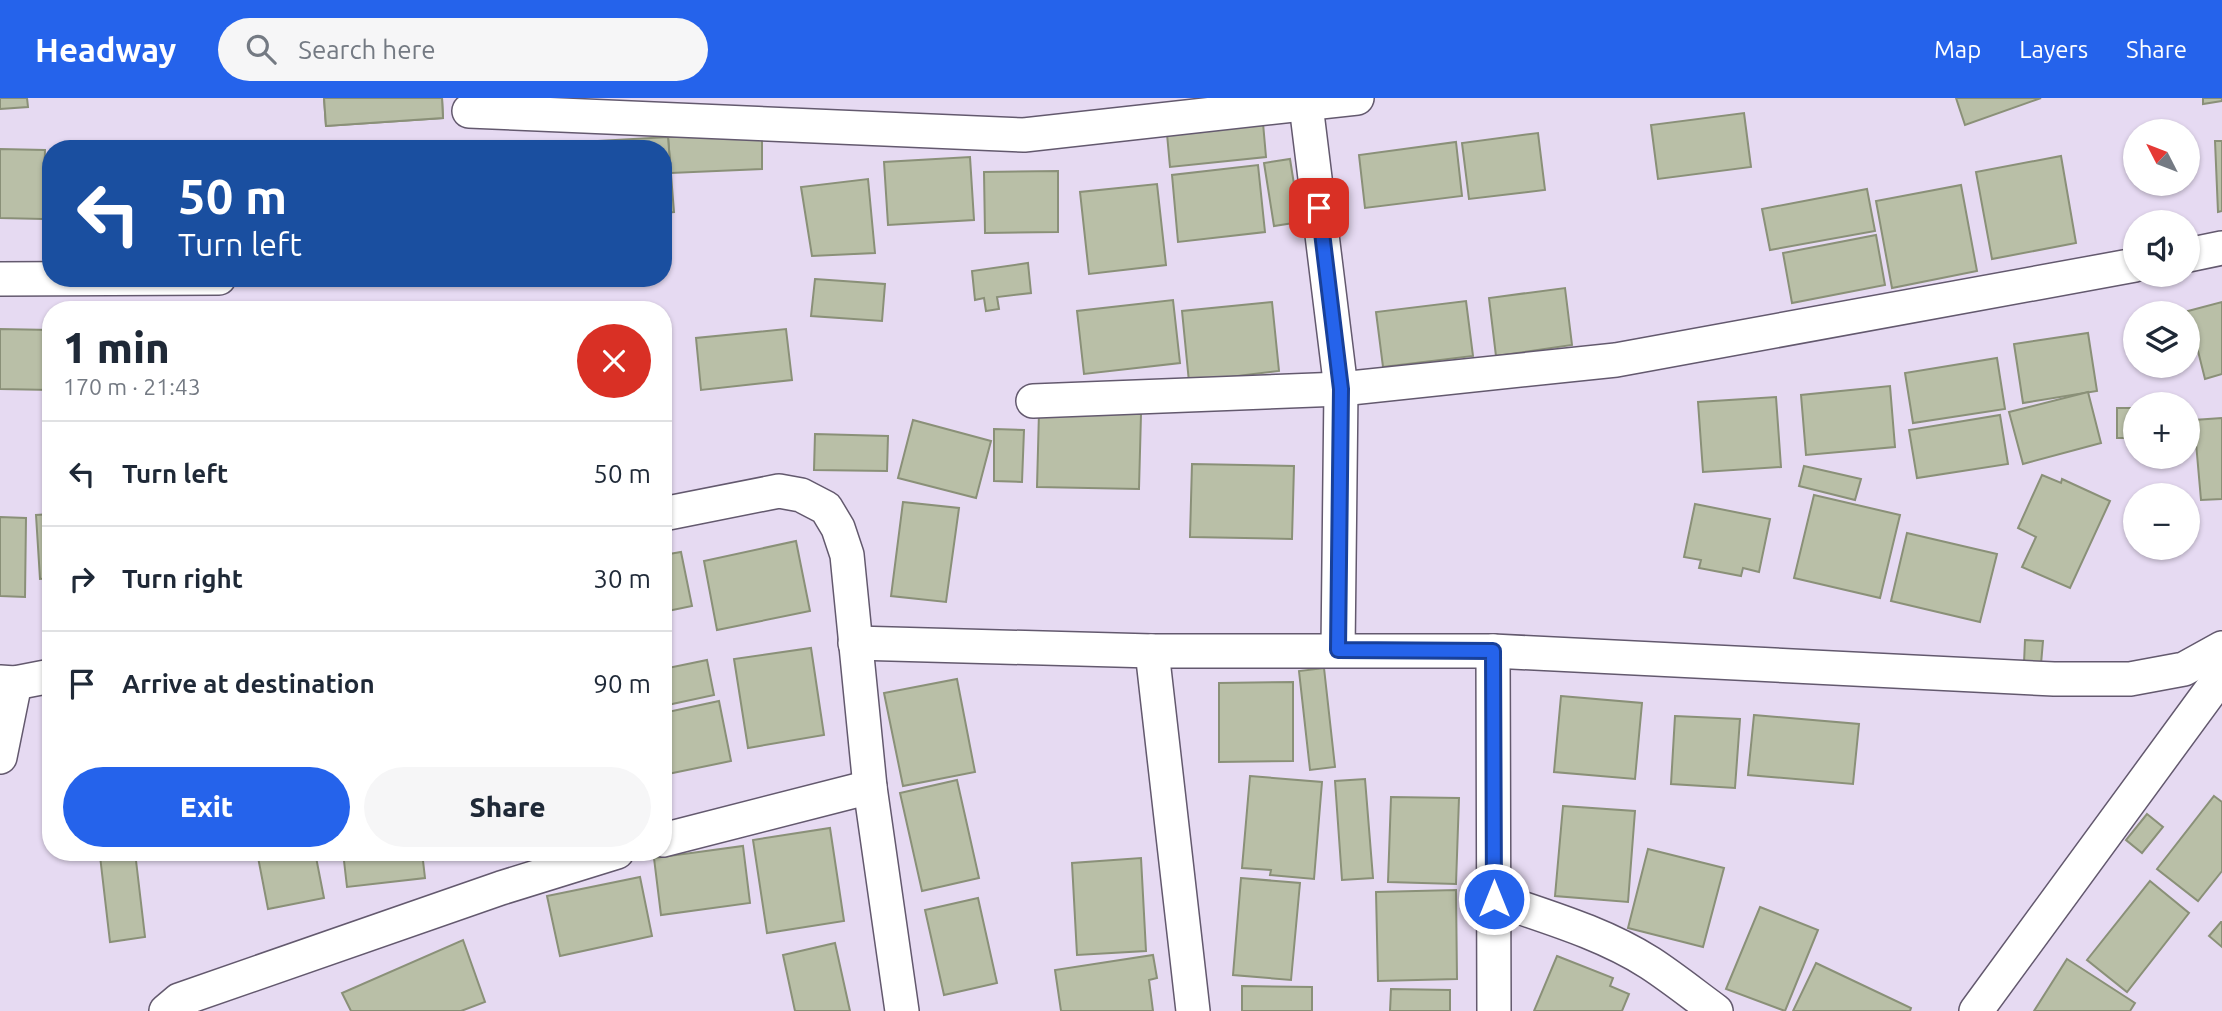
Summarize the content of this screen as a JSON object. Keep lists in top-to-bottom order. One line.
{"north":"top left","page":{"header":"Headway","search":"Search here","nav":["Map","Layers","Share"],"map_buttons":["+","−"],"turn":["50 m","Turn left"],"heading":["1 min","170 m · 21:43"],"list":[{"name":"Turn left","value":"50 m"},{"name":"Turn right","value":"30 m"},{"name":"Arrive at destination","value":"90 m"}],"buttons":["Exit","Share"]}}
